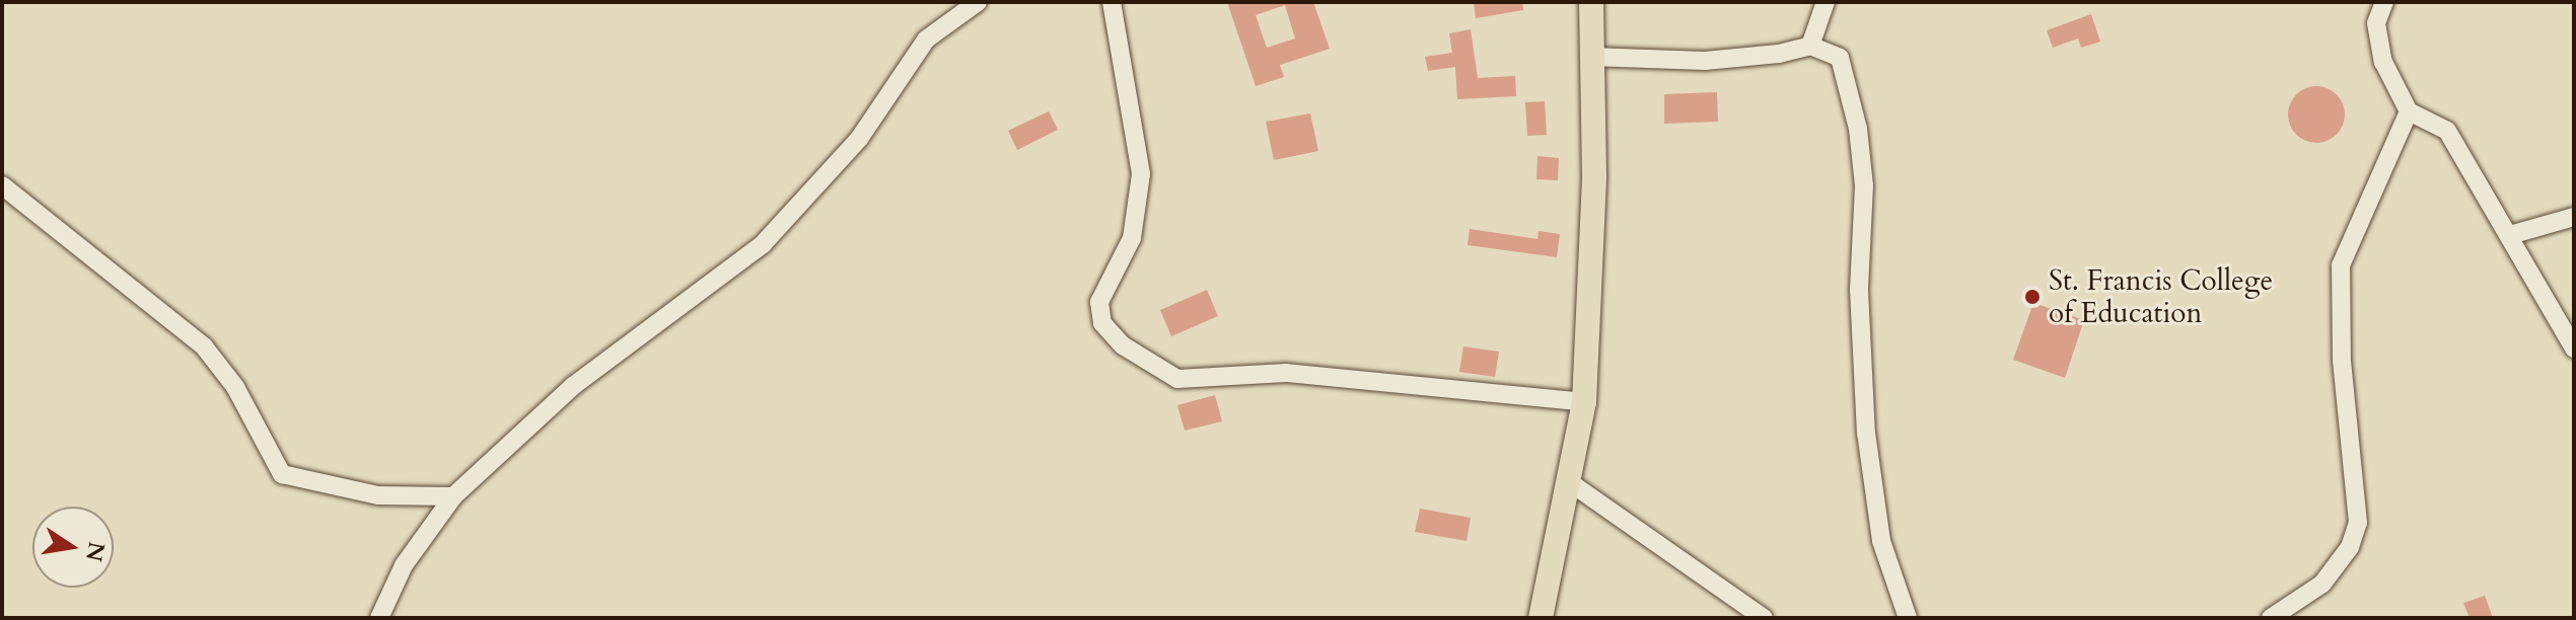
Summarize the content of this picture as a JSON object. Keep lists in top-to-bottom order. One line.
{"places":["St. Francis College of Education"],"north":"right"}
